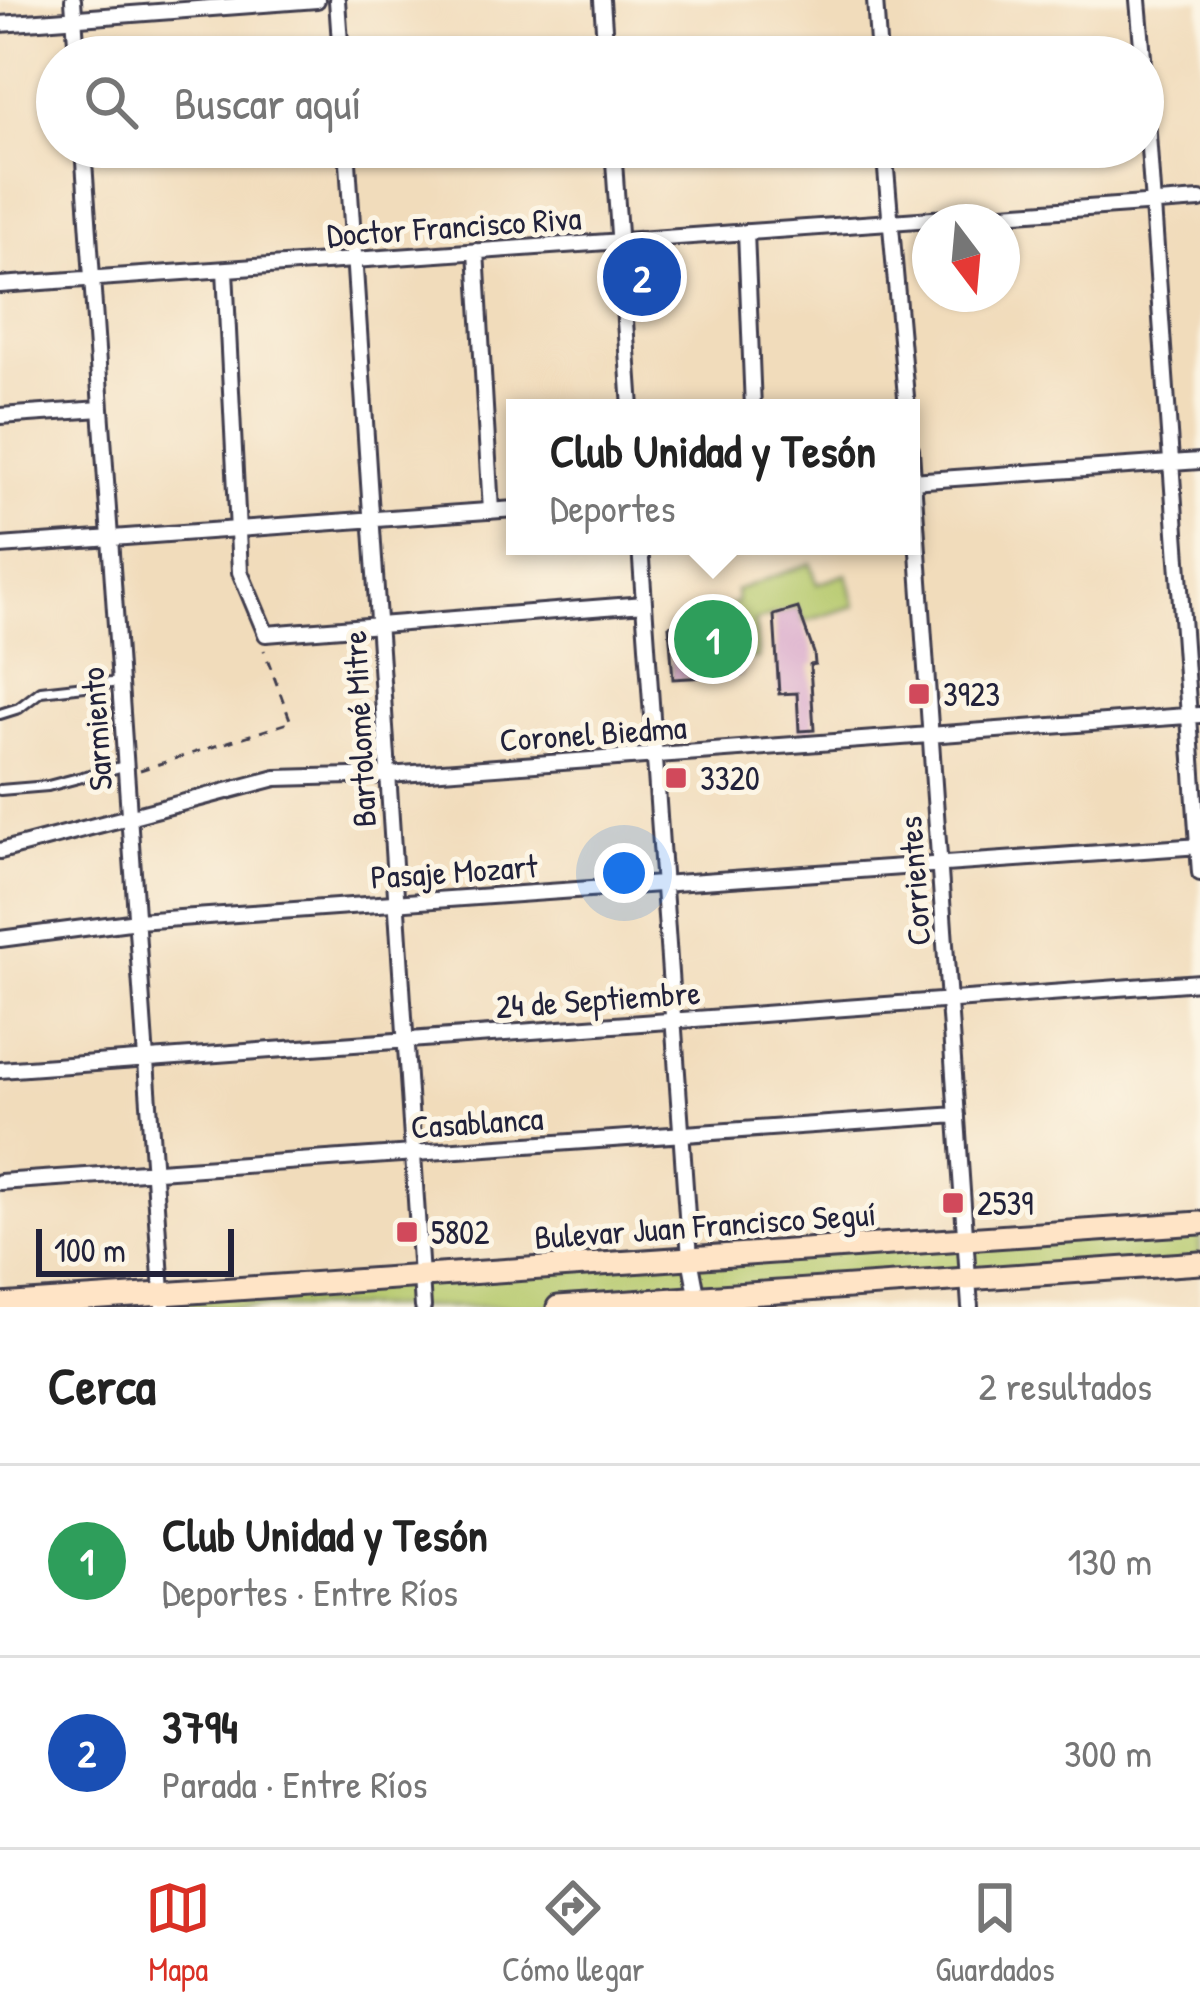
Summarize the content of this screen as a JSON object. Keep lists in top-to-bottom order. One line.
{"streets":{"main road":["Bulevar Juan Francisco Seguí"],"street":["Doctor Francisco Riva","Sarmiento","Bartolomé Mitre","Coronel Biedma","Pasaje Mozart","Corrientes","24 de Septiembre","Casablanca"]},"crossings":[["Doctor Francisco Riva","Sarmiento"],["Doctor Francisco Riva","Bartolomé Mitre"],["Sarmiento","Coronel Biedma"],["Sarmiento","Pasaje Mozart"],["Sarmiento","24 de Septiembre"],["Sarmiento","Casablanca"],["Sarmiento","Bulevar Juan Francisco Seguí"],["Bartolomé Mitre","Coronel Biedma"],["Bartolomé Mitre","Pasaje Mozart"],["Bartolomé Mitre","24 de Septiembre"],["Bartolomé Mitre","Casablanca"],["Bartolomé Mitre","Bulevar Juan Francisco Seguí"],["Coronel Biedma","Corrientes"],["Pasaje Mozart","Corrientes"],["Corrientes","24 de Septiembre"],["Corrientes","Casablanca"],["Corrientes","Bulevar Juan Francisco Seguí"]],"places":{"transit":["3923","3320","2539","5802"]},"scale_bar":"100 m","north":"bottom","page":{"search":"Buscar aquí","pins":["2","1"],"popup":["Club Unidad y Tesón","Deportes"],"scale":"100 m","heading":["Cerca","2 resultados"],"list":[{"mark":"1","name":"Club Unidad y Tesón","note":"Deportes · Entre Ríos","value":"130 m"},{"mark":"2","name":"3794","note":"Parada · Entre Ríos","value":"300 m"}],"nav":["Mapa","Cómo llegar","Guardados"]}}
